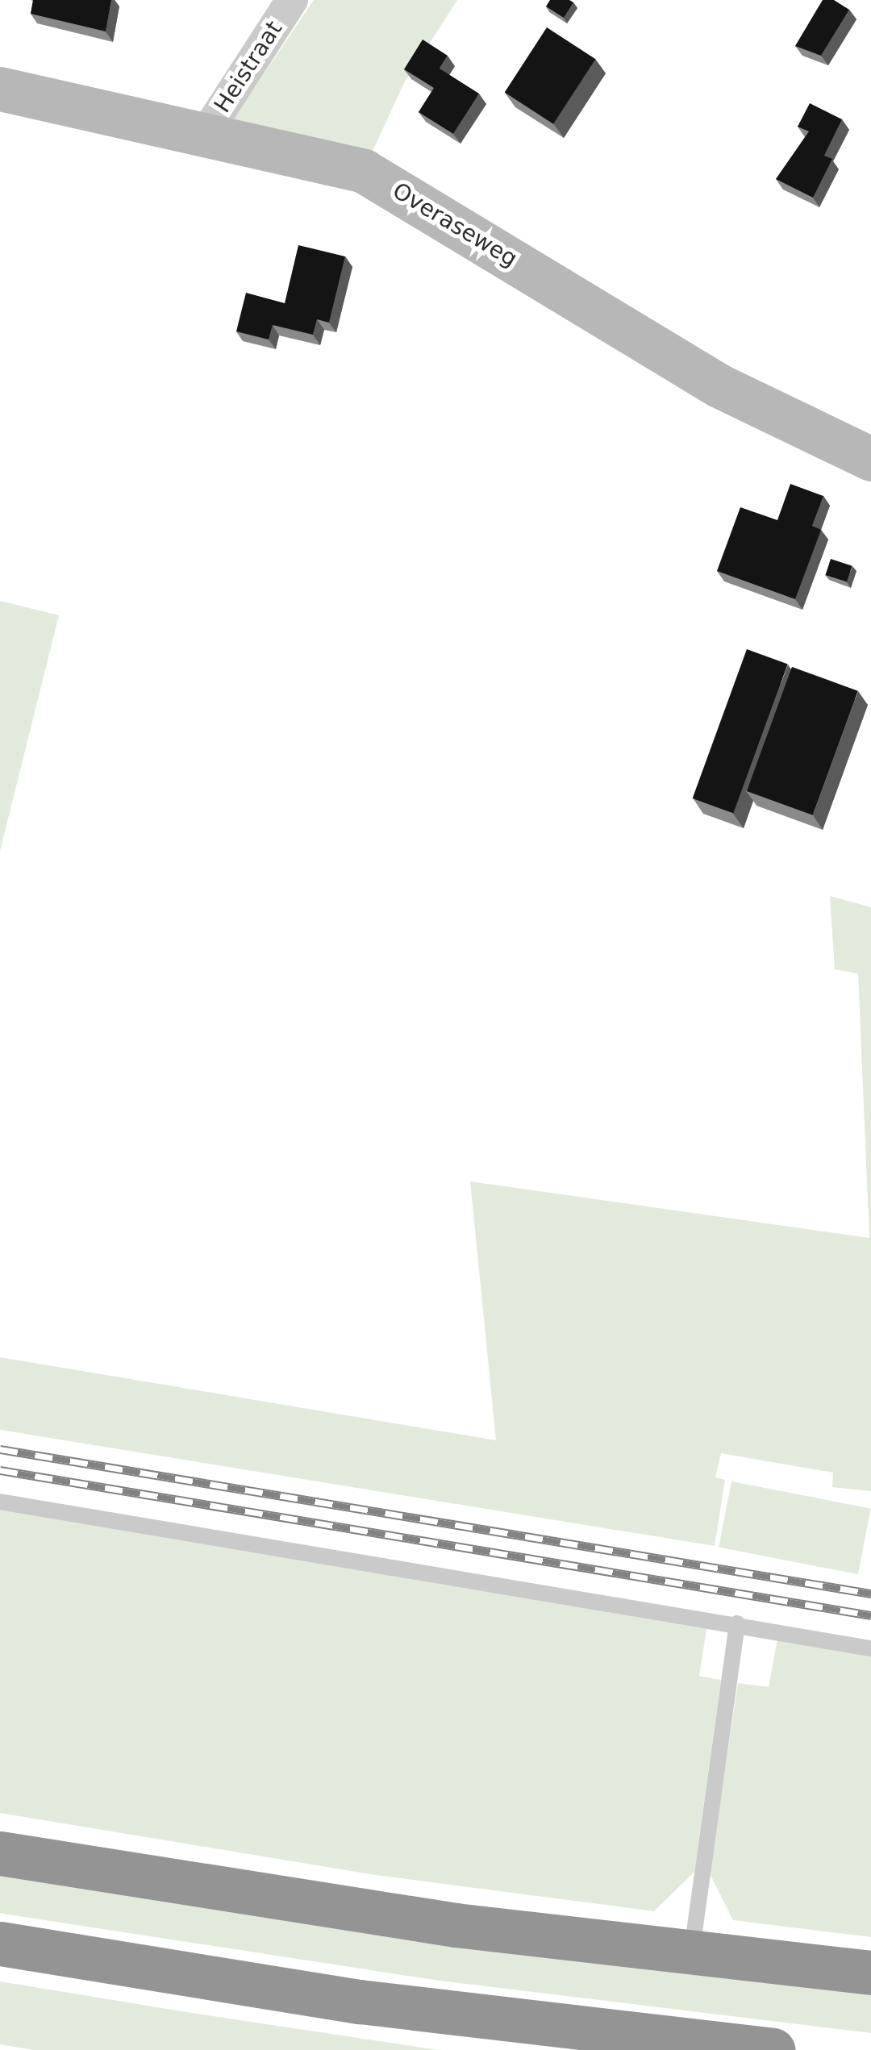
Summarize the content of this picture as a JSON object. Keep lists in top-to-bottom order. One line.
{"streets":{"street":["Heistraat","Overaseweg"]},"crossings":[["Heistraat","Overaseweg"]]}
